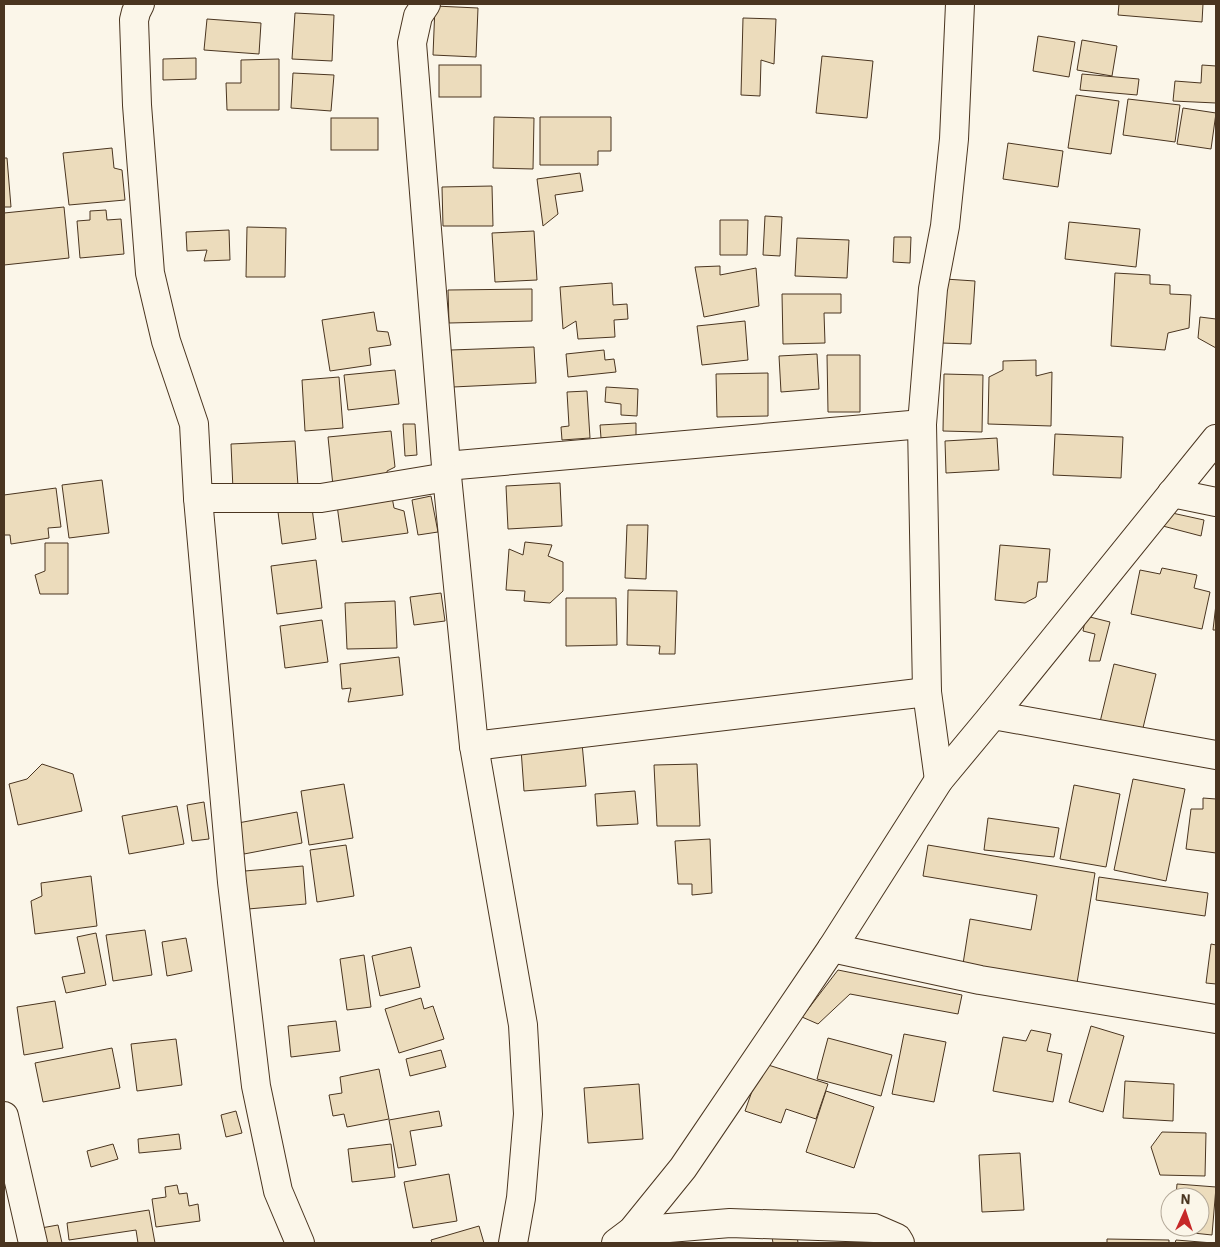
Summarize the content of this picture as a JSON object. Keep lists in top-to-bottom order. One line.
{"north":"top"}
